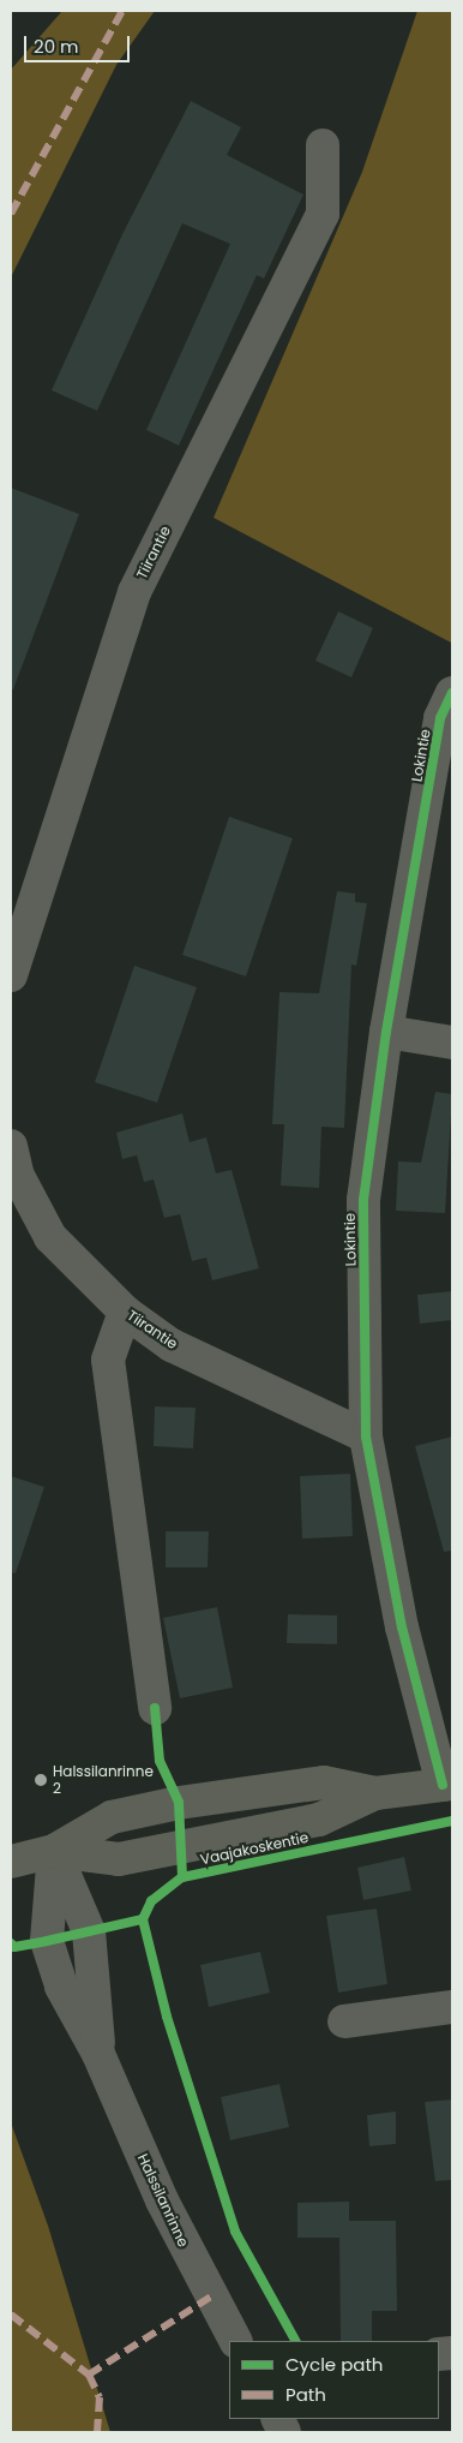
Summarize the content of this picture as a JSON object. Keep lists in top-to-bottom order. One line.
{"streets":{"main road":["Vaajakoskentie"],"street":["Tiirantie","Lokintie","Halssilanrinne"]},"crossings":[["Tiirantie","Lokintie"],["Lokintie","Vaajakoskentie"],["Vaajakoskentie","Halssilanrinne"]],"places":["Halssilanrinne 2"],"legend":["Cycle path","Path"],"scale_bar":"20 m"}
